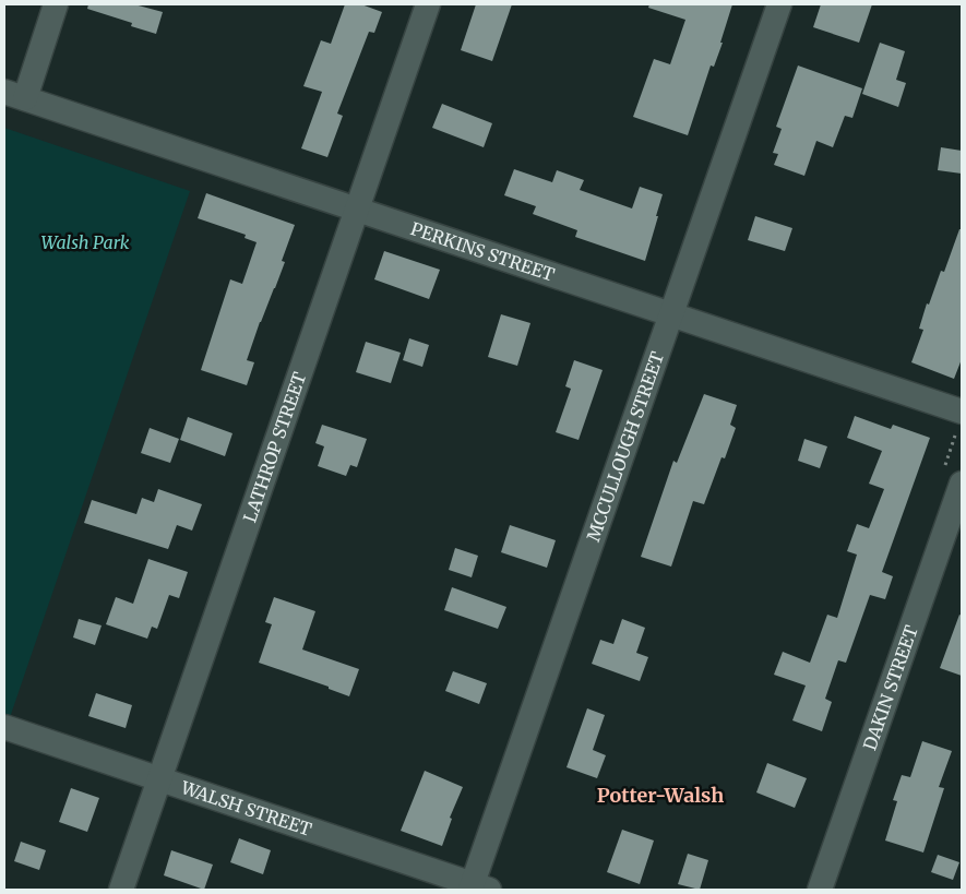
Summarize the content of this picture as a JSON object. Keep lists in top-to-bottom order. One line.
{"streets":{"street":["PERKINS STREET","LATHROP STREET","MCCULLOUGH STREET","DAKIN STREET","WALSH STREET"]},"crossings":[["PERKINS STREET","LATHROP STREET"],["PERKINS STREET","MCCULLOUGH STREET"],["LATHROP STREET","WALSH STREET"],["MCCULLOUGH STREET","WALSH STREET"]],"districts":["Potter-Walsh"],"parks":["Walsh Park"]}
